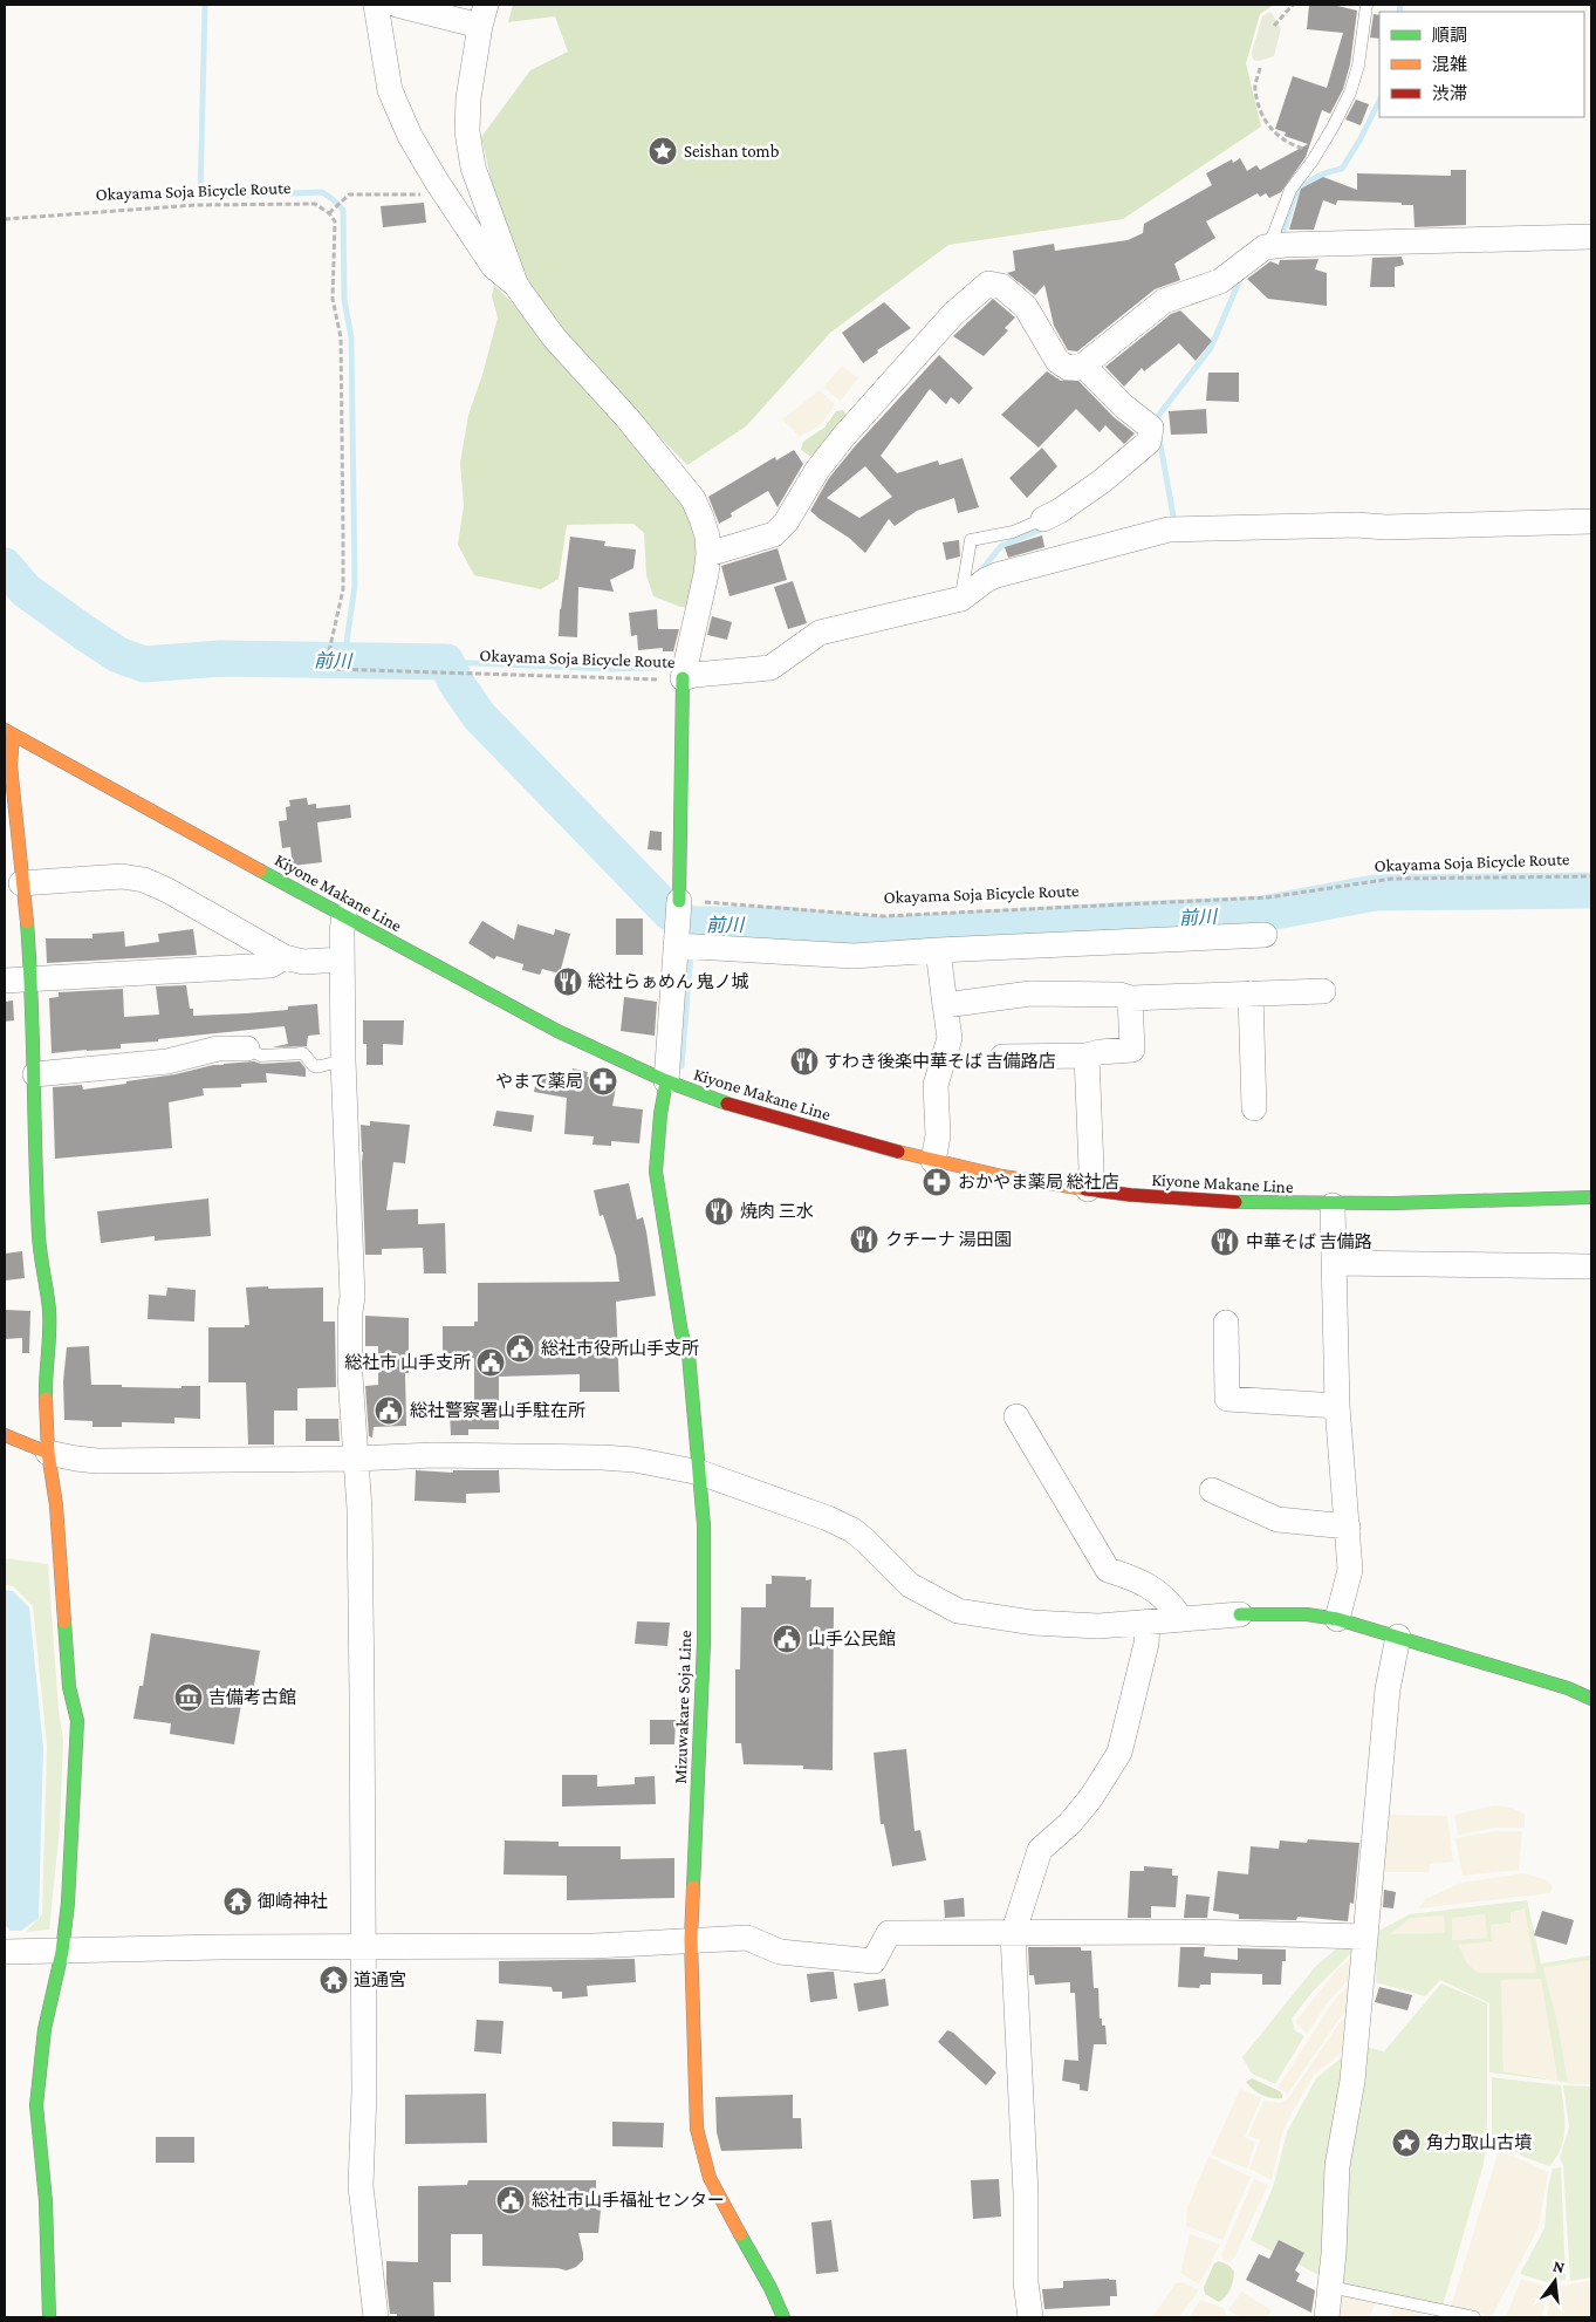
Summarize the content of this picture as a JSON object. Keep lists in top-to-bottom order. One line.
{"streets":{"main road":["Okayama Soja Bicycle Route","Kiyone Makane Line","Mizuwakare Soja Line"]},"crossings":[["Kiyone Makane Line","Mizuwakare Soja Line"]],"water":["前川"],"places":{"place":["Seishan tomb","角力取山古墳"],"restaurant":["総社らぁめん 鬼ノ城","すわき後楽中華そば 吉備路店","焼肉 三水","クチーナ 湯田園","中華そば 吉備路"],"pharmacy":["やまて薬局","おかやま薬局 総社店"],"public building":["総社市役所山手支所","総社市 山手支所","総社警察署山手駐在所","山手公民館","総社市山手福祉センター"],"museum":["吉備考古館"],"temple":["御崎神社","道通宮"]},"legend":["順調","混雑","渋滞"],"north":"top"}
